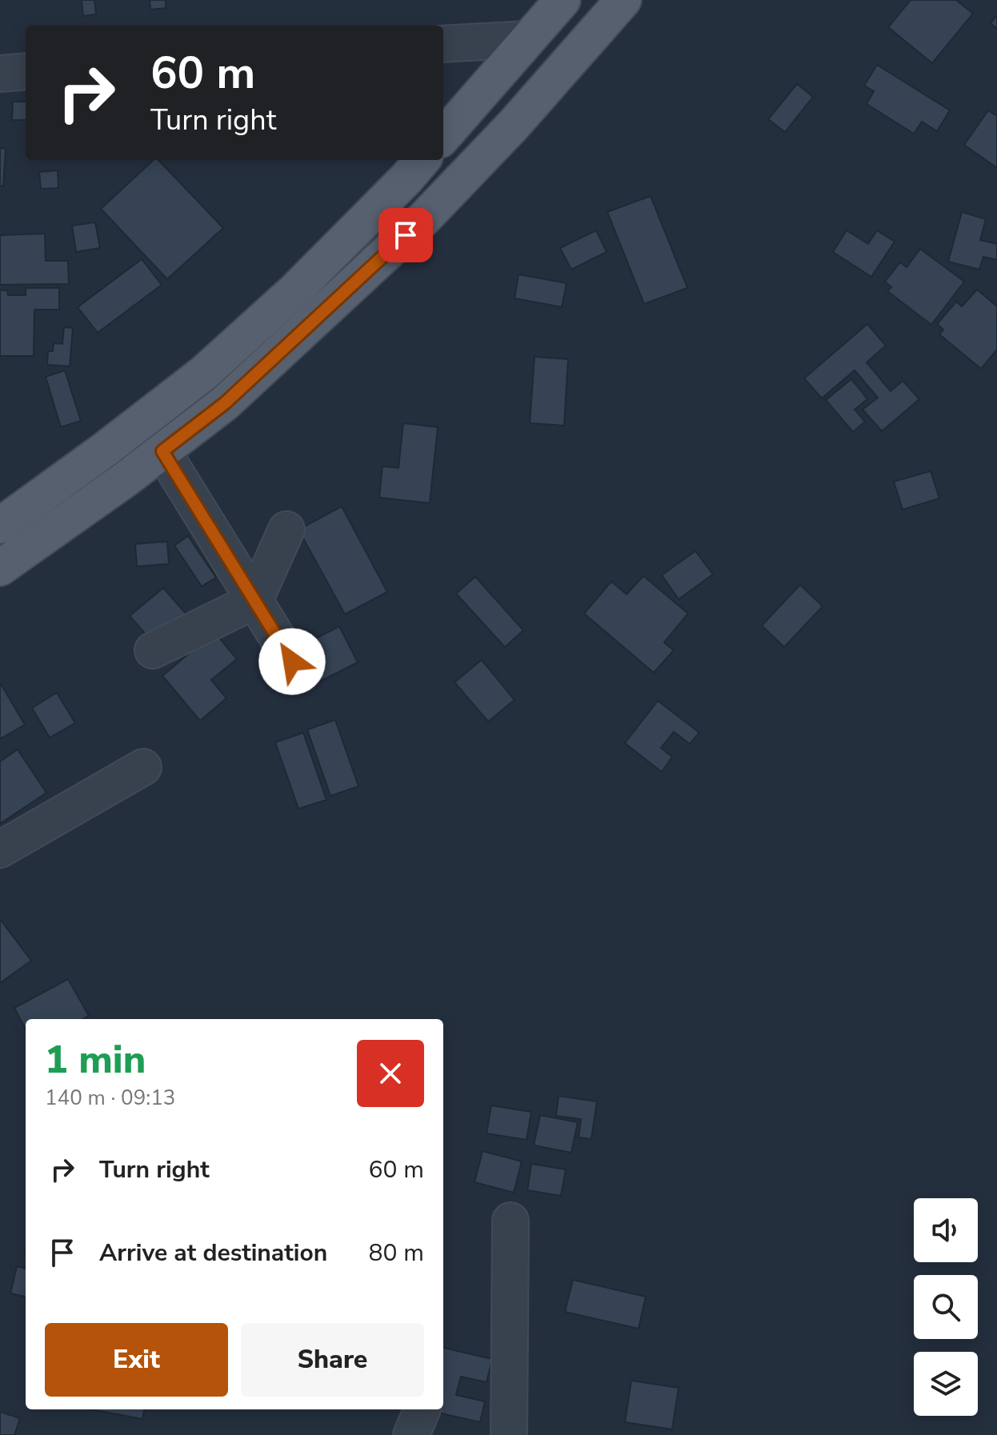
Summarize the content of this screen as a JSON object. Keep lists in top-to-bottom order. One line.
{"page":{"turn":["60 m","Turn right"],"heading":["1 min","140 m · 09:13"],"list":[{"name":"Turn right","value":"60 m"},{"name":"Arrive at destination","value":"80 m"}],"buttons":["Exit","Share"]}}
